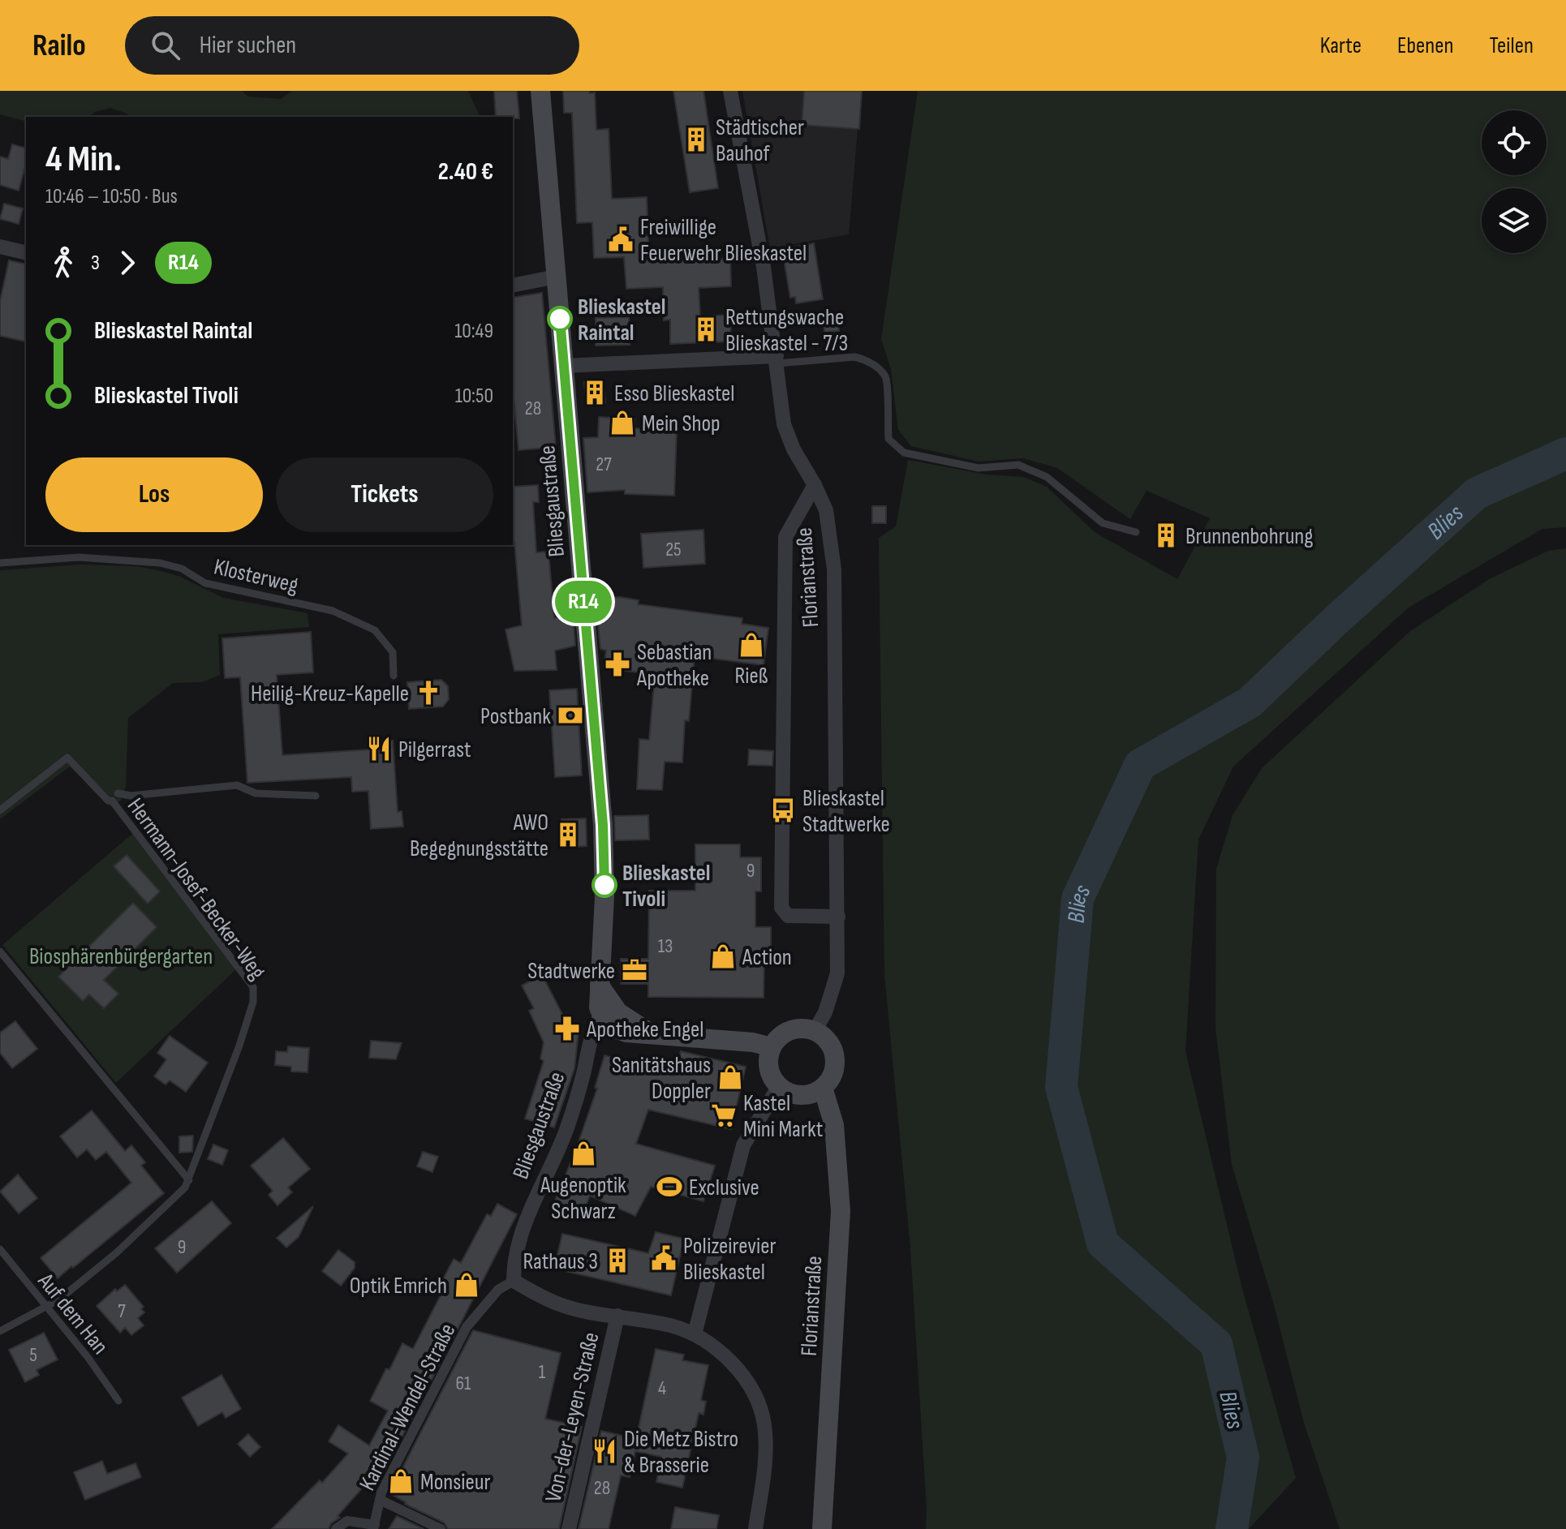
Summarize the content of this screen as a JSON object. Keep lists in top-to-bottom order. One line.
{"streets":{"main road":["Bliesgaustraße","Florianstraße"],"street":["Kardinal-Wendel-Straße","Von-der-Leyen-Straße"],"lane":["Klosterweg","Hermann-Josef-Becker-Weg","Auf dem Han"]},"crossings":[["Bliesgaustraße","Kardinal-Wendel-Straße"],["Hermann-Josef-Becker-Weg","Auf dem Han"]],"water":["Blies"],"parks":["Biosphärenbürgergarten"],"places":{"building":["Städtischer Bauhof","Rettungswache Blieskastel - 7/3","Esso Blieskastel","Brunnenbohrung","AWO Begegnungsstätte","Rathaus 3"],"public building":["Freiwillige Feuerwehr Blieskastel","Polizeirevier Blieskastel"],"other":["Blieskastel Raintal","Blieskastel Tivoli"],"shop":["Mein Shop","Rieß","Action","Sanitätshaus Doppler","Augenoptik Schwarz","Optik Emrich","Monsieur"],"pharmacy":["Sebastian Apotheke","Apotheke Engel"],"church":["Heilig-Kreuz-Kapelle"],"bank":["Postbank"],"restaurant":["Pilgerrast","Die Metz Bistro & Brasserie"],"bus stop":["Blieskastel Stadtwerke"],"office":["Stadtwerke"],"supermarket":["Kastel Mini Markt"],"sports":["Exclusive"]},"lines":["bus line R14"],"house_numbers":["28","27","25","9","13","9","7","5","1","61","4","28"],"page":{"header":"Railo","search":"Hier suchen","nav":["Karte","Ebenen","Teilen"],"on_map":"R14","heading":["4 Min.","10:46 – 10:50 · Bus","2.40 €"],"legs":["3","R14"],"list":[{"name":"Blieskastel Raintal","value":"10:49"},{"name":"Blieskastel Tivoli","value":"10:50"}],"buttons":["Los","Tickets"]}}
